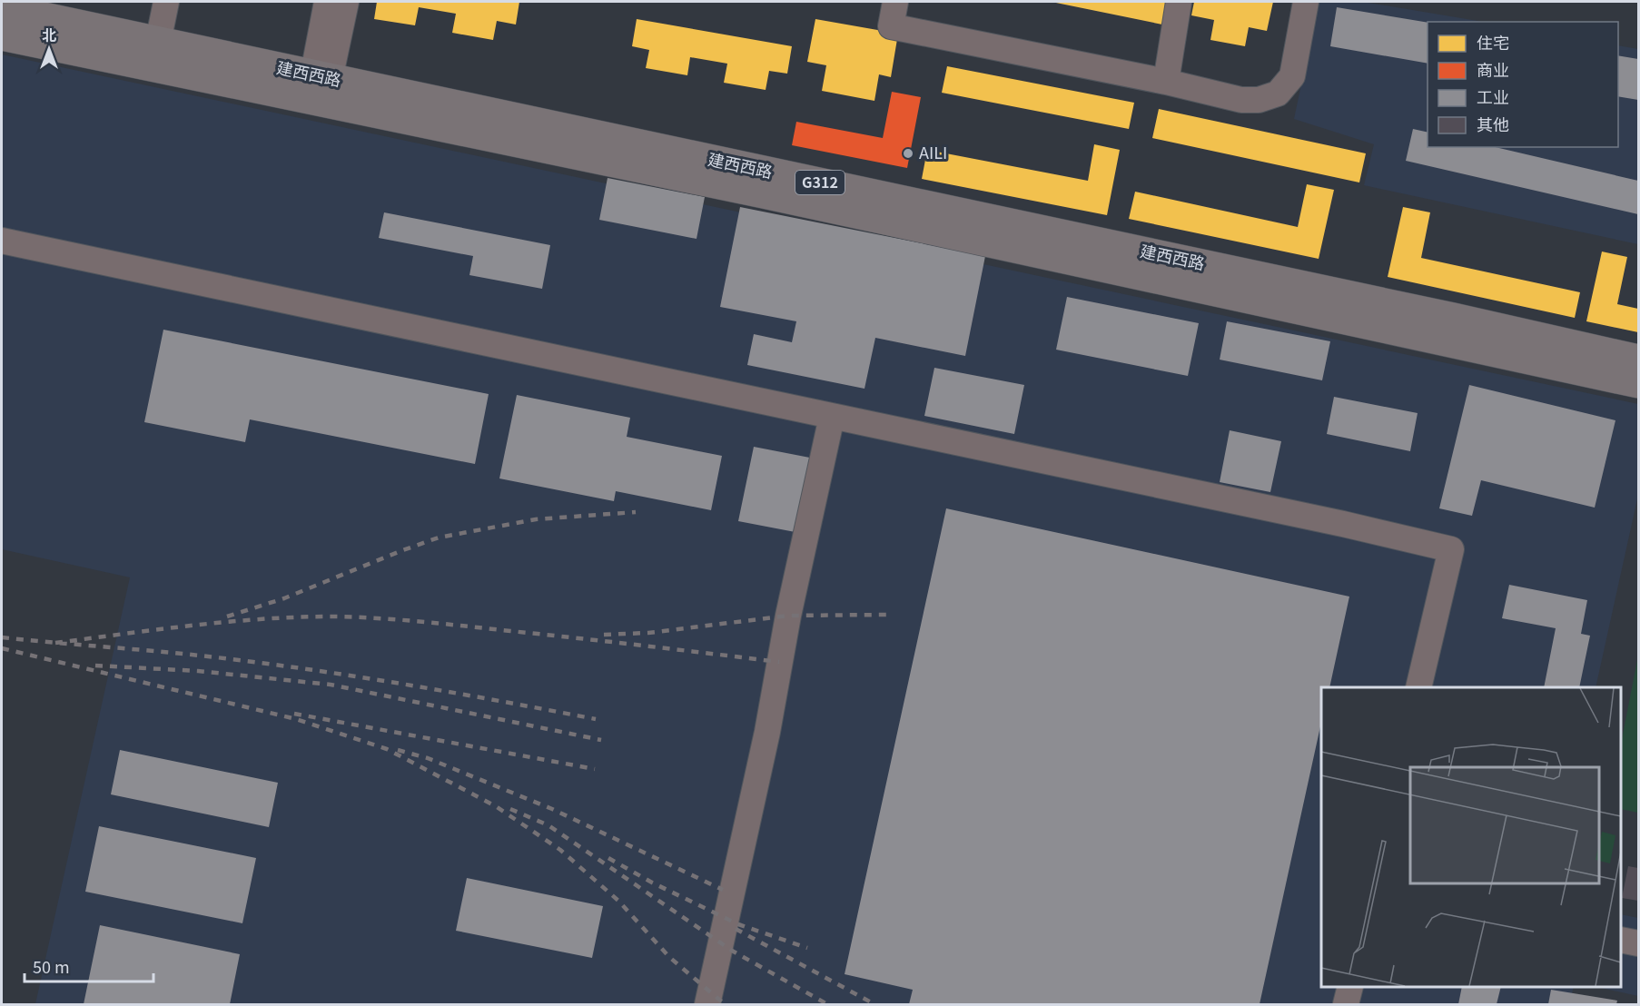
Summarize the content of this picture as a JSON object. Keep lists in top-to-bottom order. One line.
{"streets":{"highway":["建西西路","G312"]},"places":["AILI"],"legend":["住宅","商业","工业","其他"],"scale_bar":"50 m","north":"top"}
